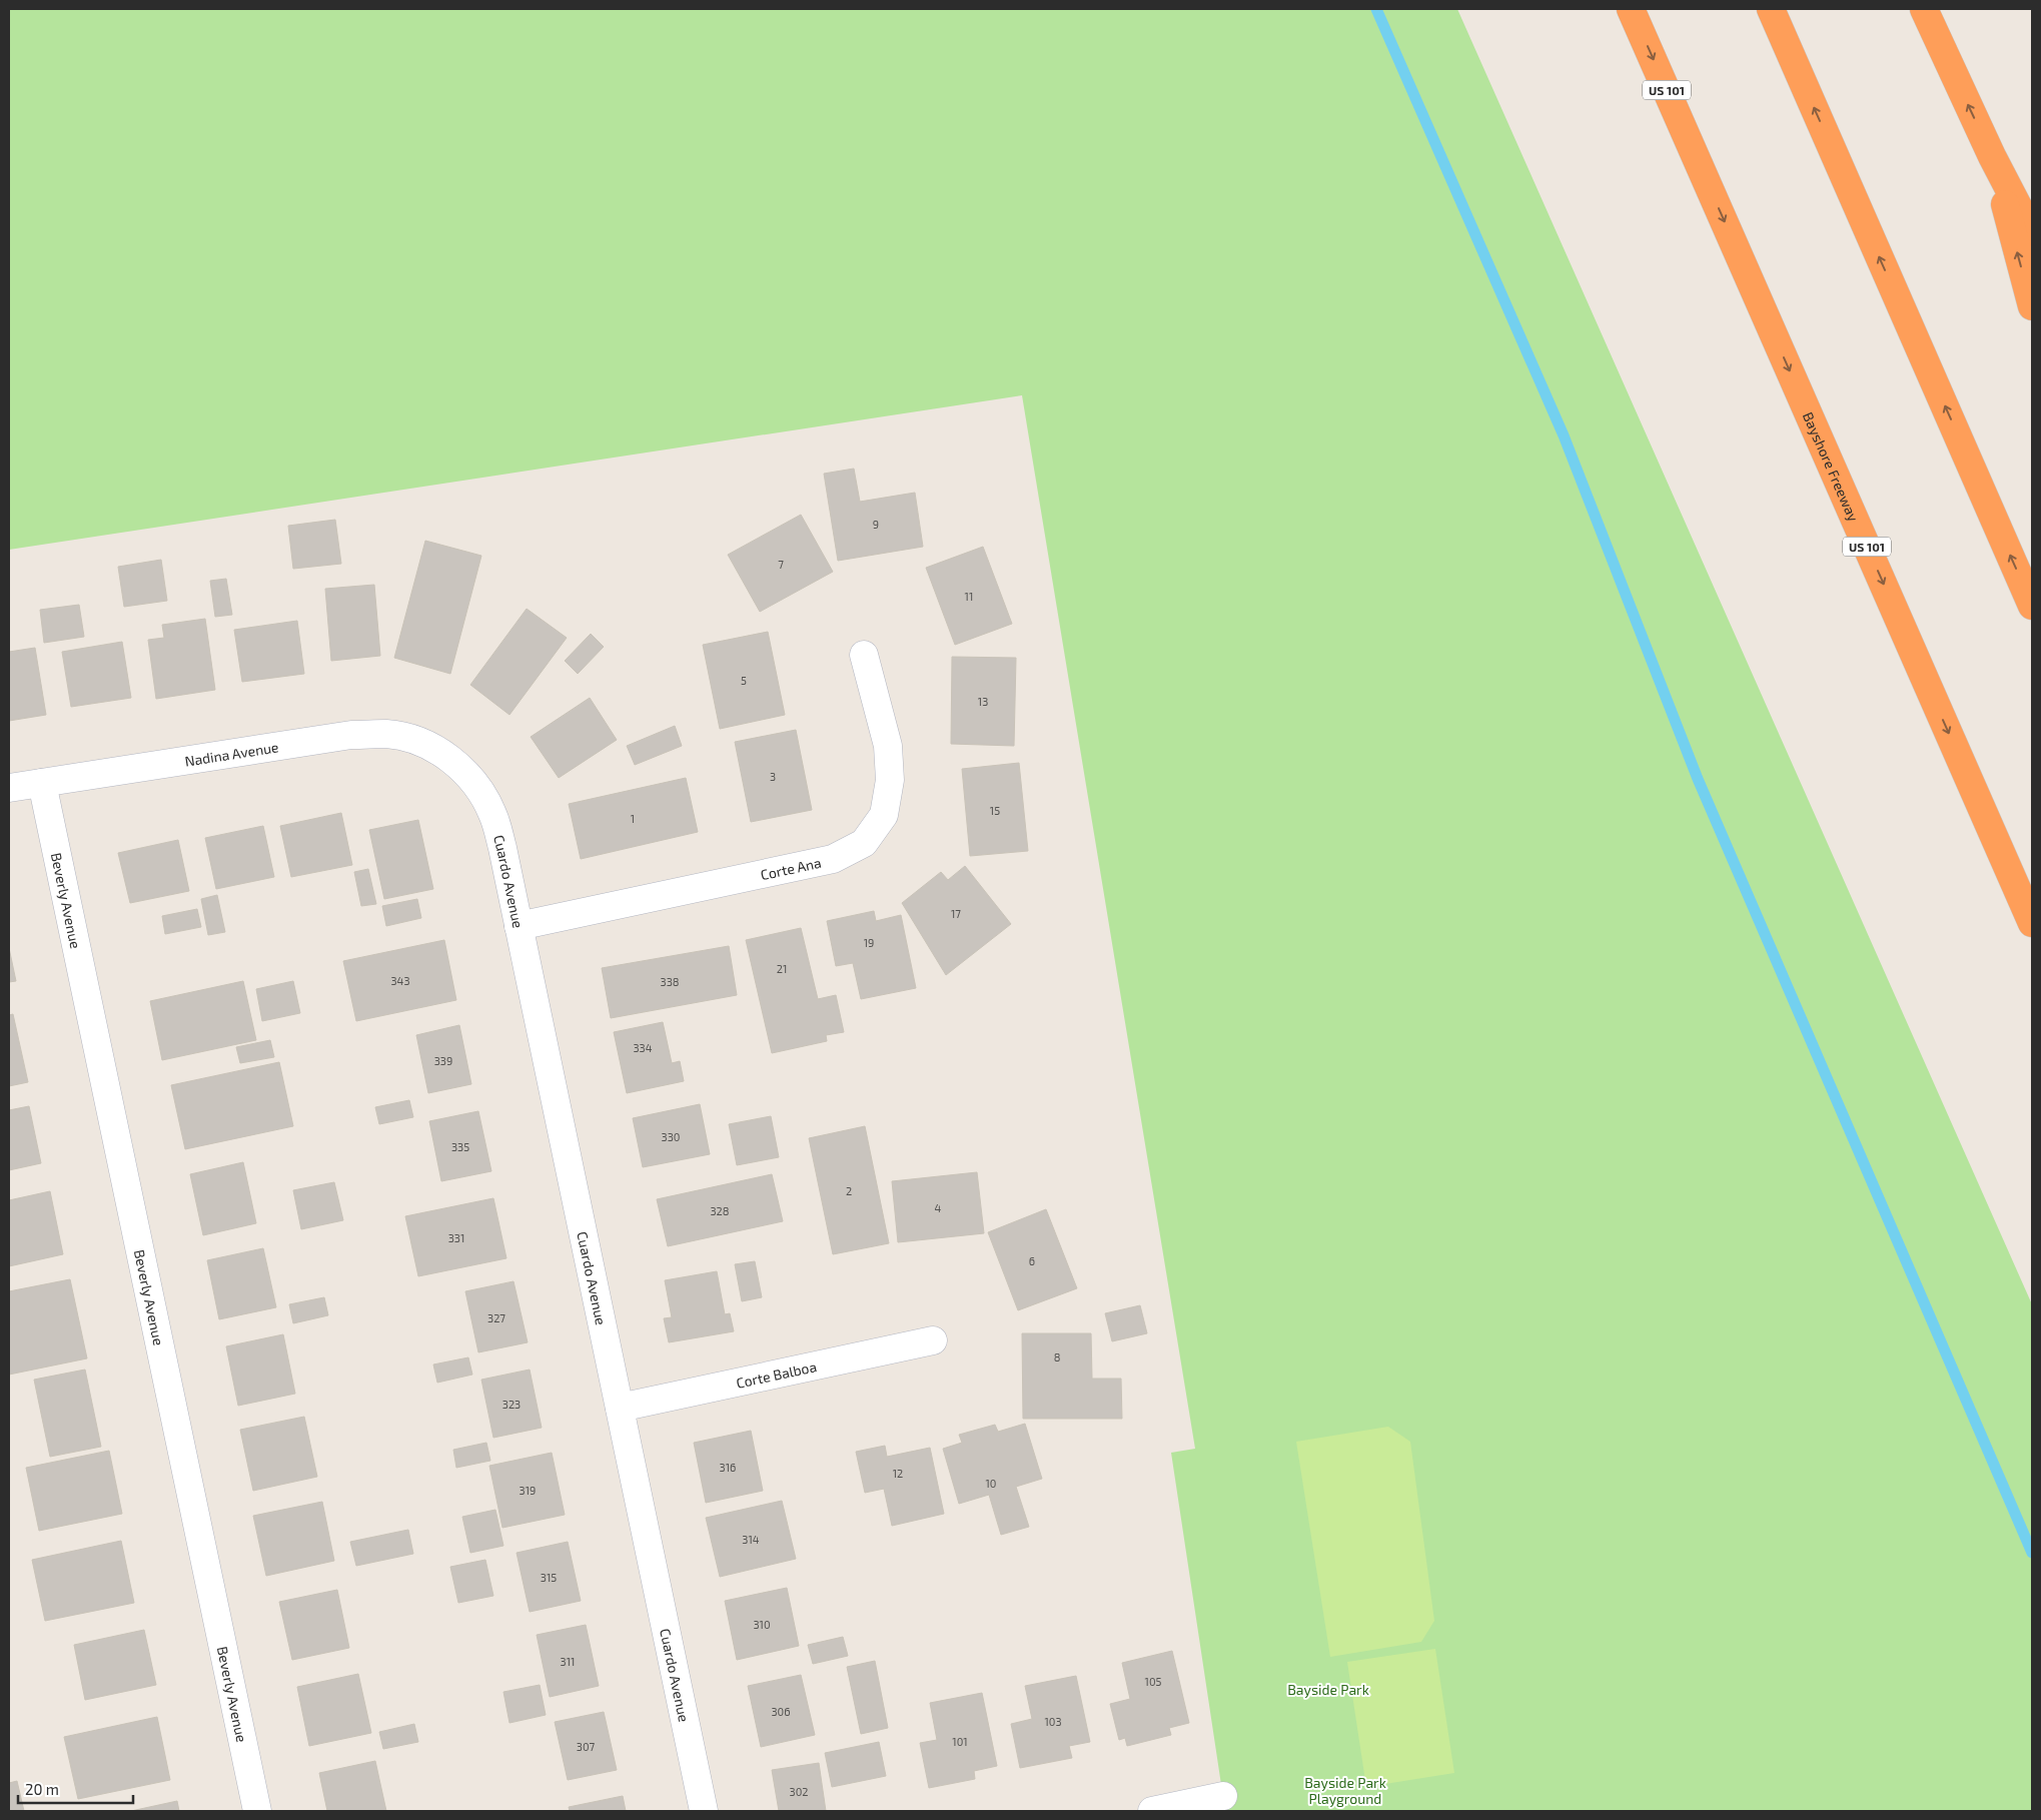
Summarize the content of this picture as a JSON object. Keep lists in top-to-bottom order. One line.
{"streets":{"highway":["US 101","Bayshore Freeway"],"street":["Nadina Avenue","Corte Ana","Cuardo Avenue","Beverly Avenue","Corte Balboa"]},"crossings":[["Nadina Avenue","Cuardo Avenue"],["Nadina Avenue","Beverly Avenue"],["Corte Ana","Cuardo Avenue"],["Cuardo Avenue","Corte Balboa"]],"parks":["Bayside Park","Bayside Park Playground"],"house_numbers":["9","7","11","5","13","3","15","1","17","19","21","343","338","334","339","330","335","2","4","328","331","6","327","8","323","316","12","10","319","314","315","310","311","105","306","103","101","307","302"],"scale_bar":"20 m"}
